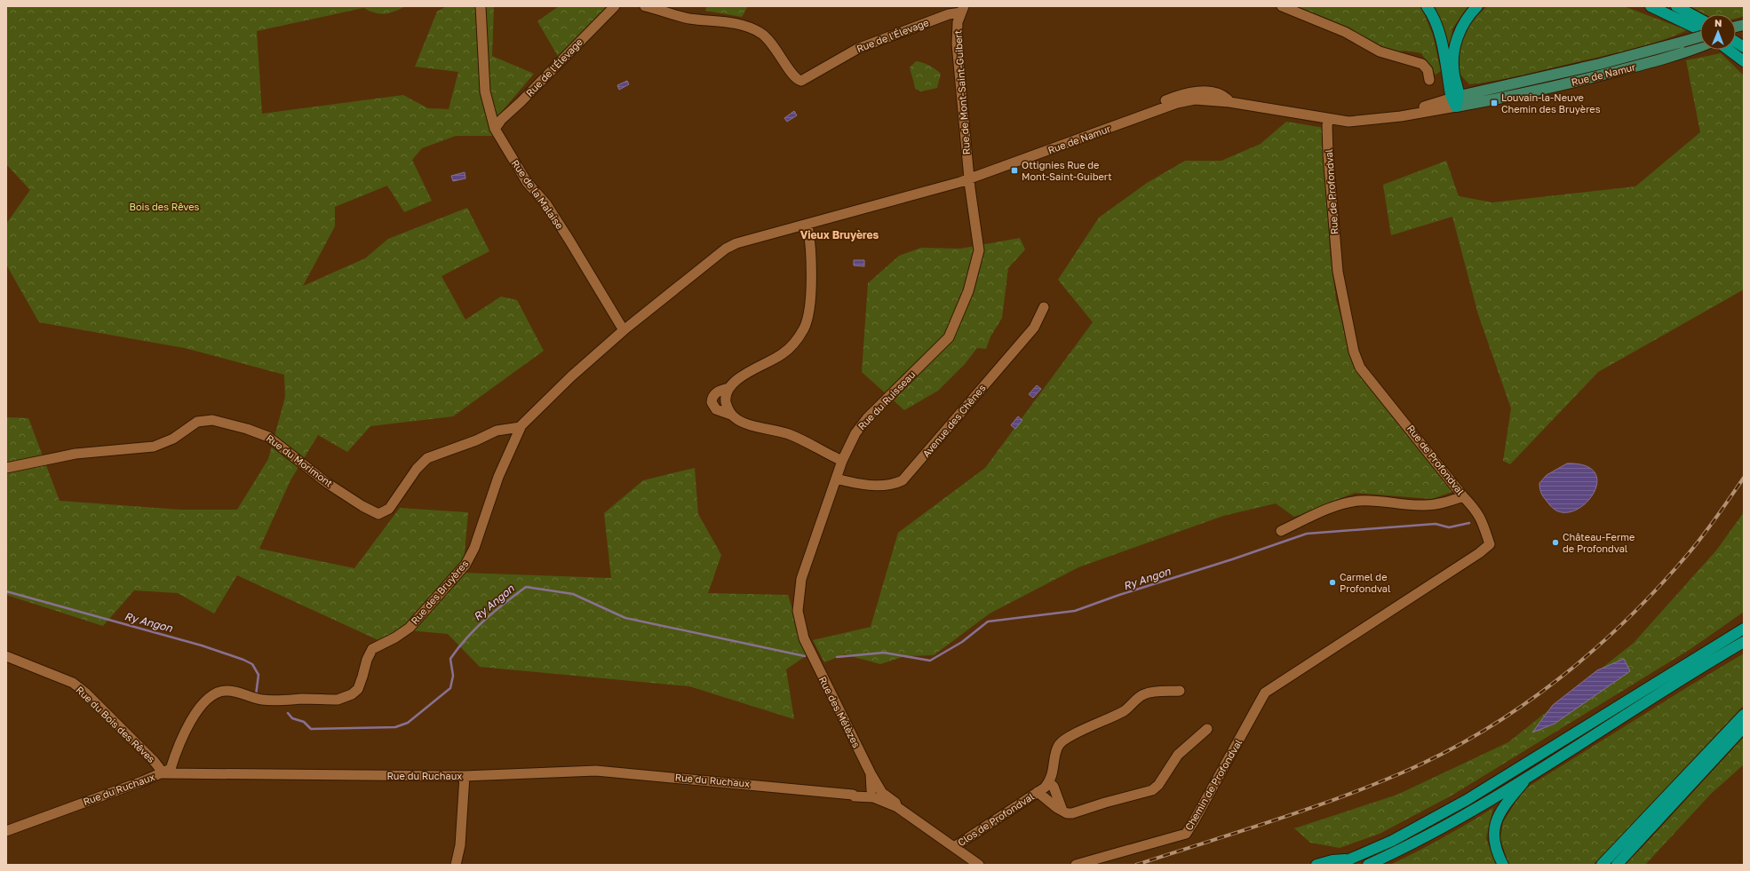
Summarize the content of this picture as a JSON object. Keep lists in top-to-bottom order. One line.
{"streets":{"main road":["Rue de Namur"],"street":["Rue de l'Élevage","Rue de Mont-Saint-Guibert","Rue de Profondval","Rue de la Malaise","Rue du Ruisseau","Avenue des Chênes","Rue du Morimont","Rue des Bruyères","Rue des Mélèzes","Rue du Bois des Rêves","Rue du Ruchaux","Chemin de Profondval","Clos de Profondval"]},"crossings":[["Rue de l'Élevage","Rue de Mont-Saint-Guibert"],["Rue de l'Élevage","Rue de la Malaise"],["Rue de Namur","Rue de Mont-Saint-Guibert"],["Rue de Namur","Rue de Profondval"],["Rue de Namur","Rue de la Malaise"],["Rue de Namur","Rue du Ruisseau"],["Rue de Namur","Rue du Morimont"],["Rue de Namur","Rue des Bruyères"],["Rue de Mont-Saint-Guibert","Rue du Ruisseau"],["Rue de Profondval","Chemin de Profondval"],["Rue du Ruisseau","Avenue des Chênes"],["Rue du Ruisseau","Rue des Mélèzes"],["Rue du Morimont","Rue des Bruyères"],["Rue des Bruyères","Rue du Bois des Rêves"],["Rue des Bruyères","Rue du Ruchaux"],["Rue des Mélèzes","Rue du Ruchaux"],["Rue des Mélèzes","Clos de Profondval"],["Rue du Bois des Rêves","Rue du Ruchaux"]],"districts":["Vieux Bruyères"],"water":["Ry Angon"],"parks":["Bois des Rêves"],"places":{"transit":["Louvain-la-Neuve Chemin des Bruyères","Ottignies Rue de Mont-Saint-Guibert"],"other":["Château-Ferme de Profondval","Carmel de Profondval"]},"north":"top"}
